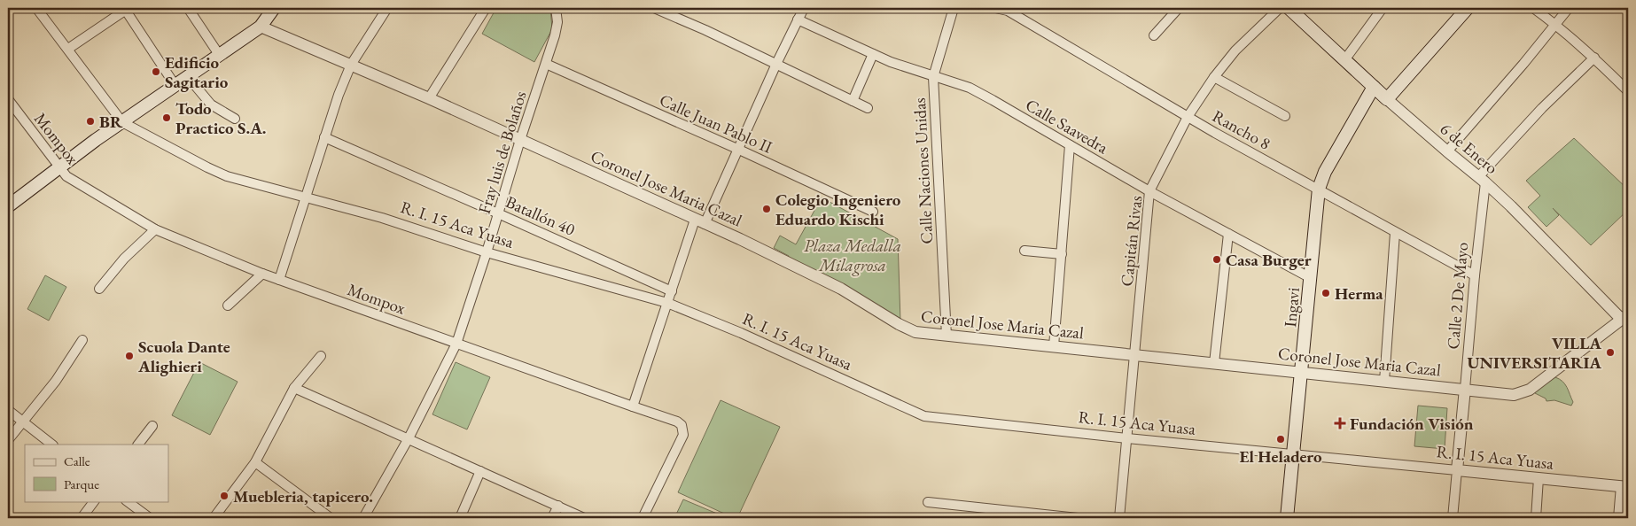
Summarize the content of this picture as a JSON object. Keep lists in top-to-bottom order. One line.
{"streets":{"main road":["6 de Enero","Ingavi"],"street":["Calle Juan Pablo II","Calle Saavedra","Rancho 8","Mompox","Fray luis de Bolaños","Calle Naciones Unidas","Coronel Jose Maria Cazal","Batallón 40","R. I. 15 Aca Yuasa","Capitán Rivas","Calle 2 De Mayo"]},"crossings":[["Calle Juan Pablo II","Fray luis de Bolaños"],["Calle Saavedra","Calle Naciones Unidas"],["Calle Saavedra","Capitán Rivas"],["Calle Saavedra","Ingavi"],["Rancho 8","Capitán Rivas"],["Rancho 8","Calle 2 De Mayo"],["Rancho 8","Ingavi"],["Mompox","Fray luis de Bolaños"],["6 de Enero","Coronel Jose Maria Cazal"],["6 de Enero","Calle 2 De Mayo"],["6 de Enero","Ingavi"],["Fray luis de Bolaños","Coronel Jose Maria Cazal"],["Fray luis de Bolaños","Batallón 40"],["Fray luis de Bolaños","R. I. 15 Aca Yuasa"],["Calle Naciones Unidas","Coronel Jose Maria Cazal"],["Coronel Jose Maria Cazal","Capitán Rivas"],["Coronel Jose Maria Cazal","Calle 2 De Mayo"],["Coronel Jose Maria Cazal","Ingavi"],["R. I. 15 Aca Yuasa","Capitán Rivas"],["R. I. 15 Aca Yuasa","Calle 2 De Mayo"],["R. I. 15 Aca Yuasa","Ingavi"]],"parks":["Plaza Medalla Milagrosa"],"places":{"other":["Edificio Sagitario","Todo Practico S.A.","BR","Colegio Ingeniero Eduardo Kischi","Casa Burger","Herma","VILLA UNIVERSITARIA","Scuola Dante Alighieri","El Heladero","Muebleria, tapicero."],"health":["Fundación Visión"]},"legend":["Calle","Parque"]}
